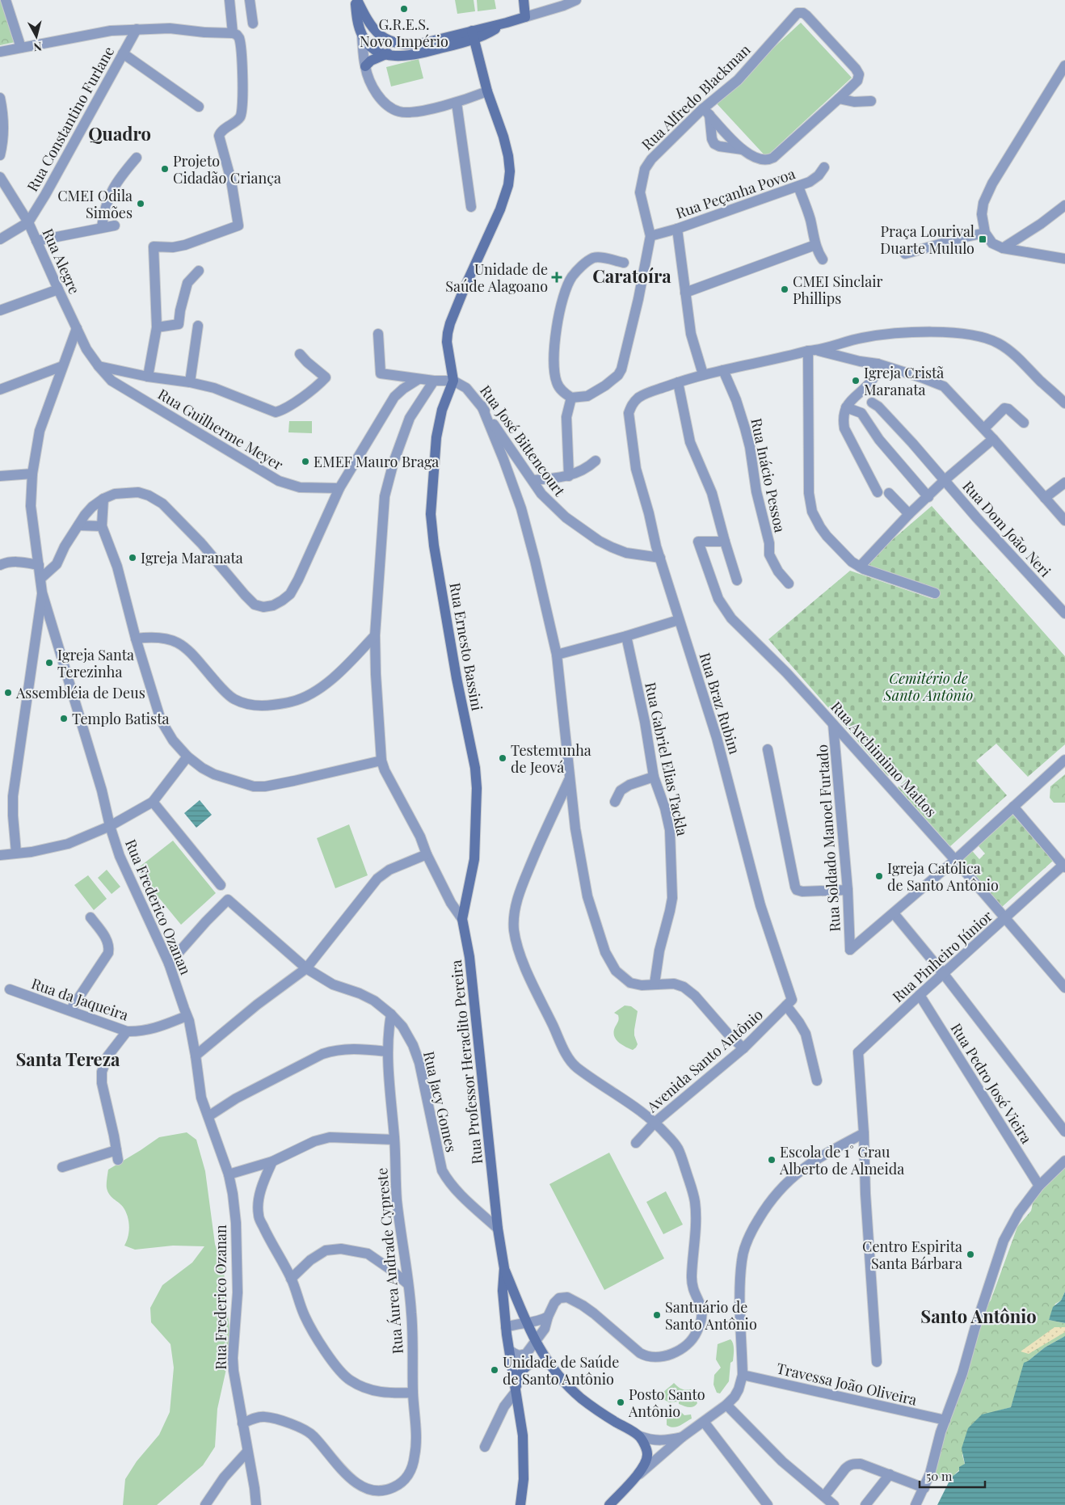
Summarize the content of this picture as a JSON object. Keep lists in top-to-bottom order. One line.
{"streets":{"main road":["Rua Ernesto Bassini","Rua Professor Heraclito Pereira"],"street":["Rua Alfredo Blackman","Rua Constantino Furlane","Rua Peçanha Povoa","Rua Alegre","Rua Guilherme Meyer","Rua José Bittencourt","Rua Inácio Pessoa","Rua Dom João Neri","Rua Braz Rubim","Rua Gabriel Elias Tackla","Rua Archimimo Mattos","Rua Soldado Manoel Furtado","Rua Frederico Ozanan","Rua Pinheiro Júnior","Rua da Jaqueira","Avenida Santo Antônio","Rua Pedro José Vieira","Rua Jacy Gomes","Rua Áurea Andrade Cypreste","Travessa João Oliveira"]},"crossings":[["Rua Alfredo Blackman","Rua Peçanha Povoa"],["Rua Constantino Furlane","Rua Alegre"],["Rua Alegre","Rua Guilherme Meyer"],["Rua Alegre","Rua Frederico Ozanan"],["Rua Guilherme Meyer","Rua Frederico Ozanan"],["Rua José Bittencourt","Rua Ernesto Bassini"],["Rua José Bittencourt","Rua Braz Rubim"],["Rua Ernesto Bassini","Rua Professor Heraclito Pereira"],["Rua Braz Rubim","Avenida Santo Antônio"],["Rua Archimimo Mattos","Rua Soldado Manoel Furtado"],["Rua Archimimo Mattos","Rua Pinheiro Júnior"],["Rua Frederico Ozanan","Rua da Jaqueira"],["Rua Frederico Ozanan","Rua Jacy Gomes"],["Rua Frederico Ozanan","Rua Áurea Andrade Cypreste"],["Rua Pinheiro Júnior","Rua Pedro José Vieira"],["Rua Professor Heraclito Pereira","Rua Jacy Gomes"],["Rua Jacy Gomes","Rua Áurea Andrade Cypreste"]],"districts":["Quadro","Caratoíra","Santa Tereza","Santo Antônio"],"parks":["Cemitério de Santo Antônio"],"places":{"other":["G.R.E.S. Novo Império","Projeto Cidadão Criança","CMEI Odila Simões","CMEI Sinclair Phillips","Igreja Cristã Maranata","EMEF Mauro Braga","Igreja Maranata","Igreja Santa Terezinha","Assembléia de Deus","Templo Batista","Testemunha de Jeová","Igreja Católica de Santo Antônio","Escola de 1˚ Grau Alberto de Almeida","Centro Espirita Santa Bárbara","Santuário de Santo Antônio","Unidade de Saúde de Santo Antônio","Posto Santo Antônio"],"transit":["Praça Lourival Duarte Mululo"],"health":["Unidade de Saúde Alagoano"]},"scale_bar":"50 m","north":"bottom"}
